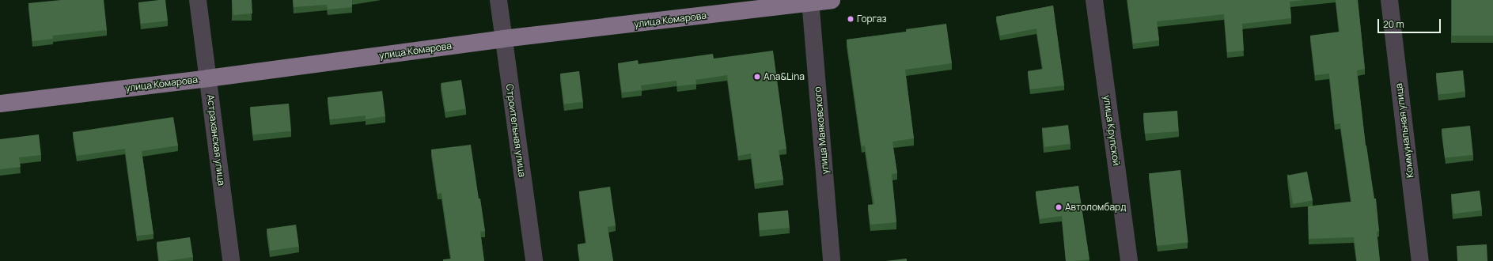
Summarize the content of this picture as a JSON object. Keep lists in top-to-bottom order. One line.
{"streets":{"main road":["улица Комарова"],"street":["Строительная улица","улица Маяковского","улица Крупской","Коммунальная улица","Астраханская улица"]},"crossings":[["улица Комарова","Строительная улица"],["улица Комарова","улица Маяковского"],["улица Комарова","Астраханская улица"]],"places":["Горгаз","Ana&Lina","Автоломбард"],"scale_bar":"20 m"}
